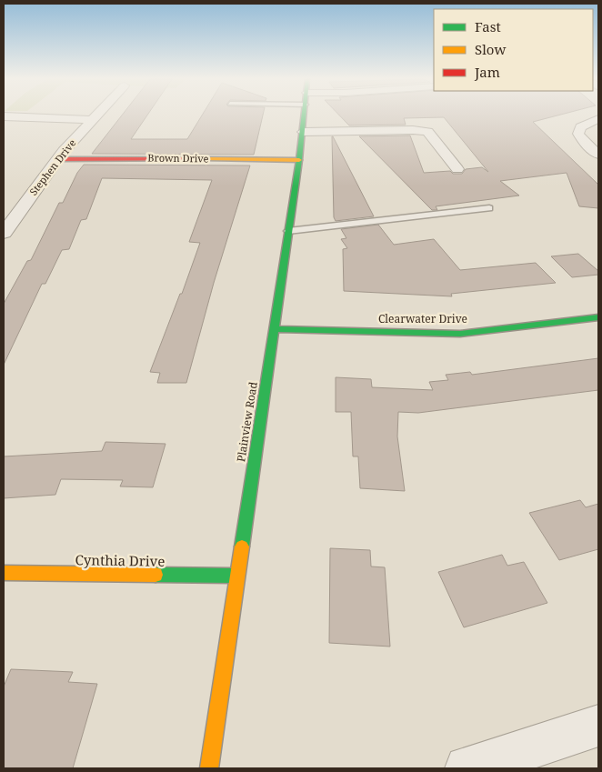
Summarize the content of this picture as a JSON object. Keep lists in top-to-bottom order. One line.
{"streets":{"main road":["Brown Drive","Clearwater Drive","Plainview Road","Cynthia Drive"],"street":["Stephen Drive"]},"crossings":[["Brown Drive","Stephen Drive"],["Brown Drive","Plainview Road"],["Clearwater Drive","Plainview Road"],["Plainview Road","Cynthia Drive"]],"legend":["Fast","Slow","Jam"]}
